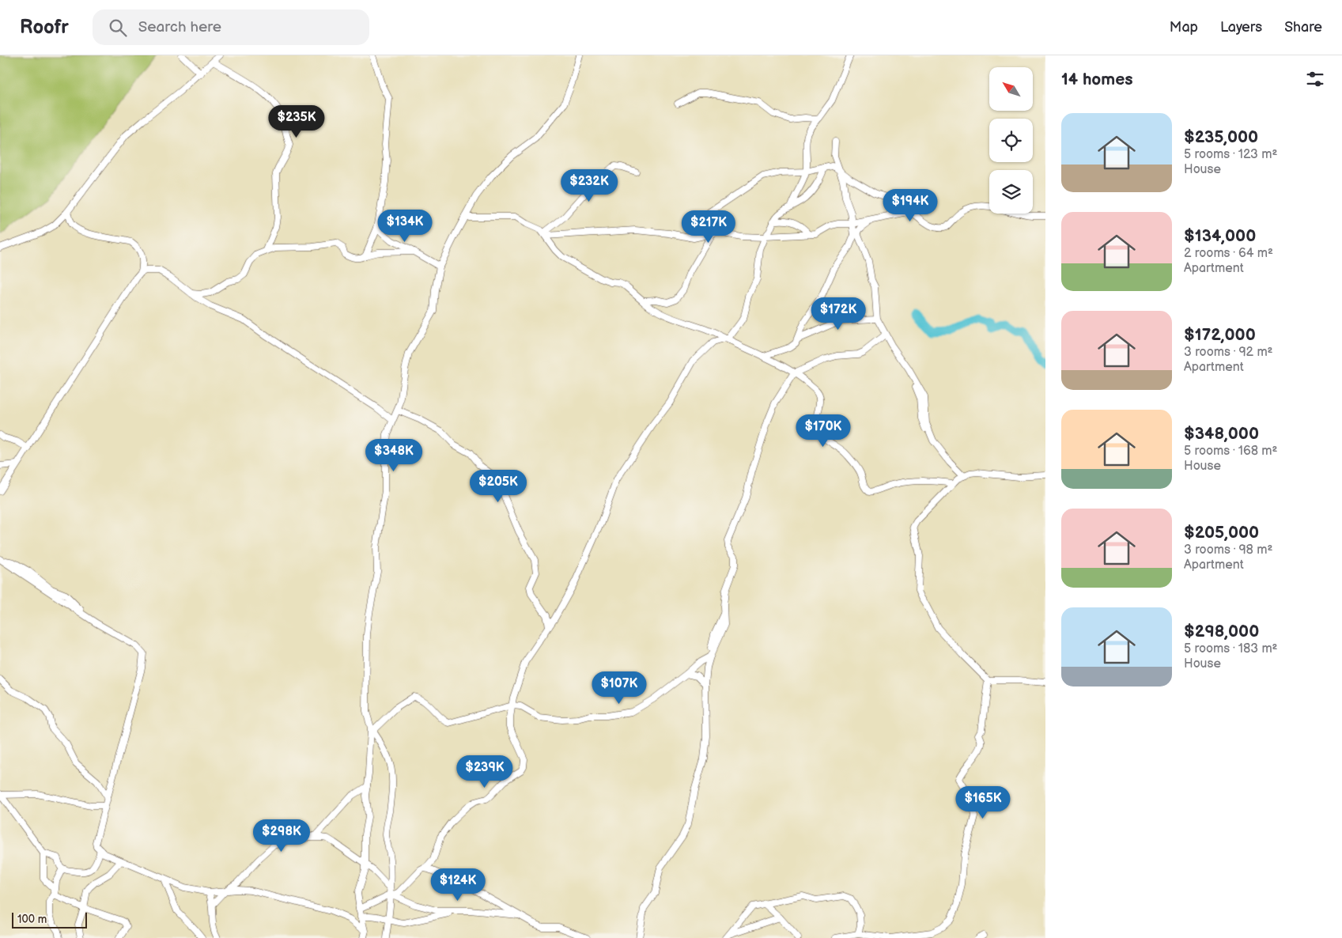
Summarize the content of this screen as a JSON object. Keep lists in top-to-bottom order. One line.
{"scale_bar":"100 m","north":"top left","page":{"header":"Roofr","search":"Search here","nav":["Map","Layers","Share"],"heading":"14 homes","list":[{"name":"$235,000","note":"5 rooms · 123 m² · House"},{"name":"$134,000","note":"2 rooms · 64 m² · Apartment"},{"name":"$172,000","note":"3 rooms · 92 m² · Apartment"},{"name":"$348,000","note":"5 rooms · 168 m² · House"},{"name":"$205,000","note":"3 rooms · 98 m² · Apartment"},{"name":"$298,000","note":"5 rooms · 183 m² · House"}],"price":["$235K","$232K","$194K","$134K","$217K","$172K","$170K","$348K","$205K","$107K","$239K","$165K","$298K","$124K"],"scale":"100 m"}}
